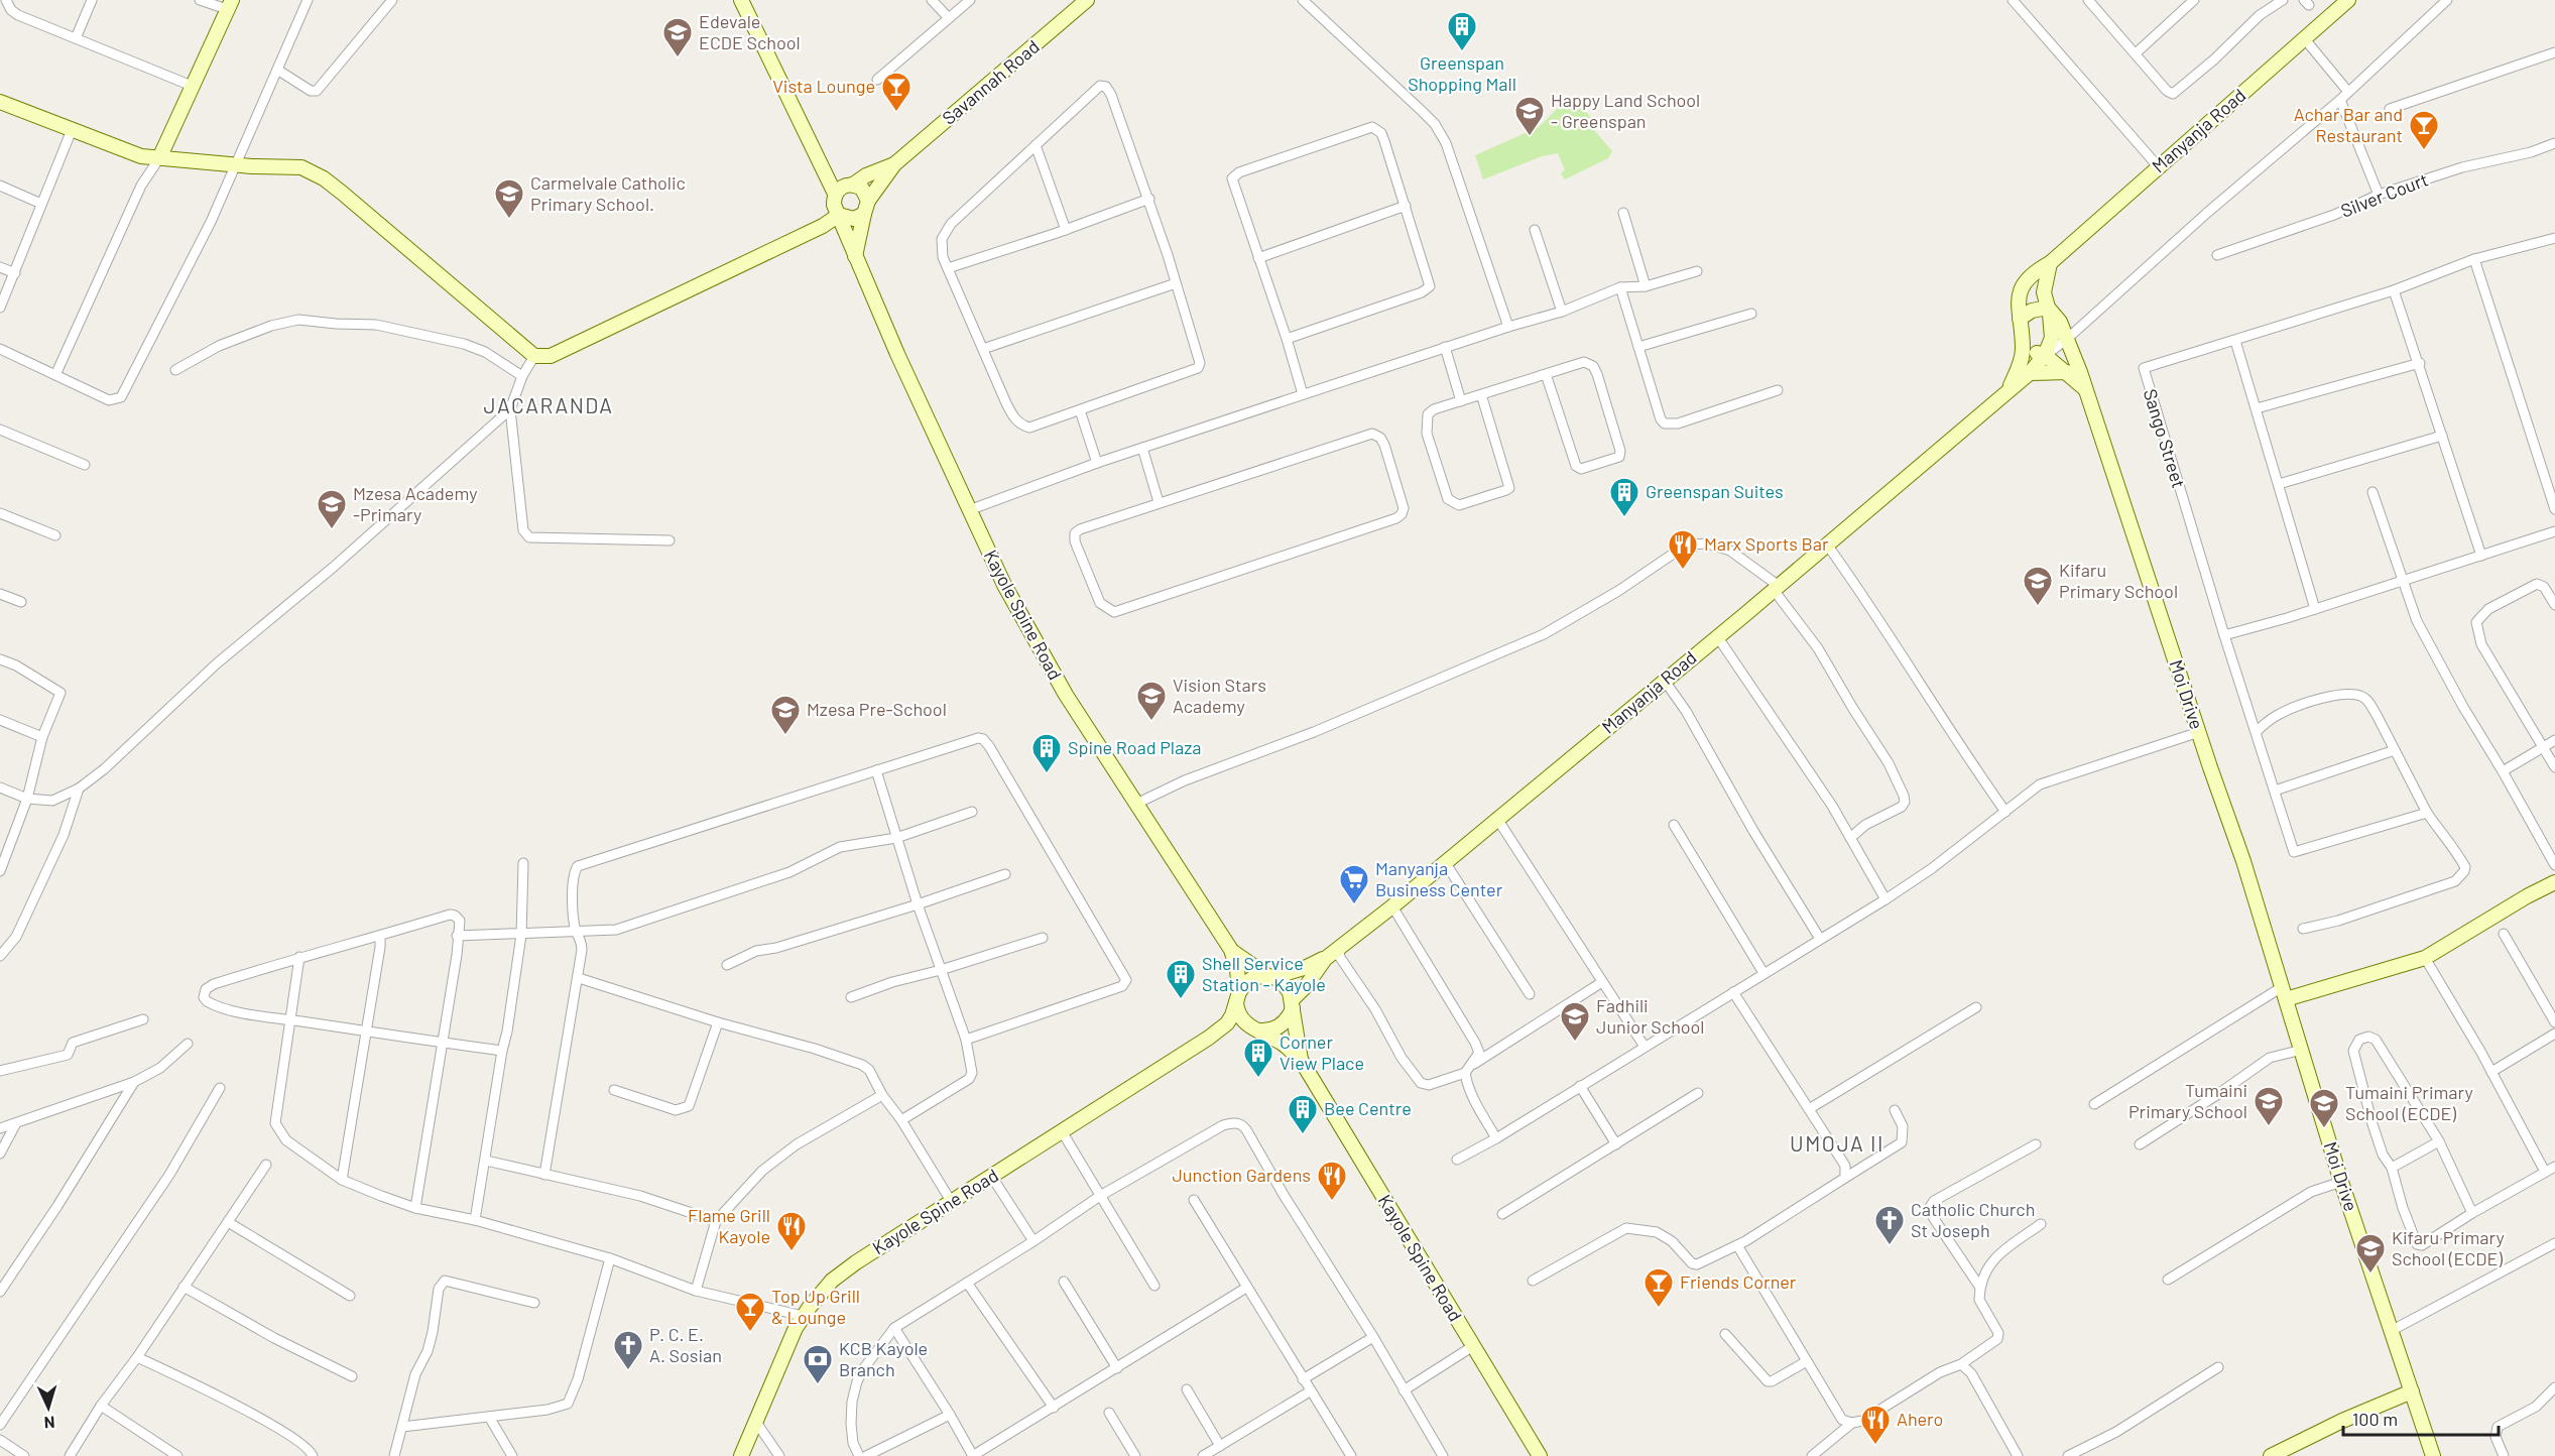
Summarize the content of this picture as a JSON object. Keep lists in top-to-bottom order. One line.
{"streets":{"main road":["Savannah Road","Manyanja Road","Kayole Spine Road","Moi Drive"],"street":["Silver Court","Sango Street"]},"crossings":[["Savannah Road","Kayole Spine Road"],["Manyanja Road","Moi Drive"]],"districts":["JACARANDA","UMOJA II"],"places":{"building":["Greenspan Shopping Mall","Greenspan Suites","Spine Road Plaza","Shell Service Station - Kayole","Corner View Place","Bee Centre"],"school or university":["Edevale ECDE School","Happy Land School - Greenspan","Carmelvale Catholic Primary School.","Mzesa Academy -Primary","Kifaru Primary School","Vision Stars Academy","Mzesa Pre-School","Fadhili Junior School","Tumaini Primary School","Tumaini Primary School (ECDE)","Kifaru Primary School (ECDE)"],"bar":["Vista Lounge","Achar Bar and Restaurant","Friends Corner","Top Up Grill & Lounge"],"restaurant":["Marx Sports Bar","Junction Gardens","Flame Grill Kayole","Ahero"],"supermarket":["Manyanja Business Center"],"church":["Catholic Church St Joseph","P. C. E. A. Sosian"],"bank":["KCB Kayole Branch"]},"scale_bar":"100 m","north":"bottom"}
